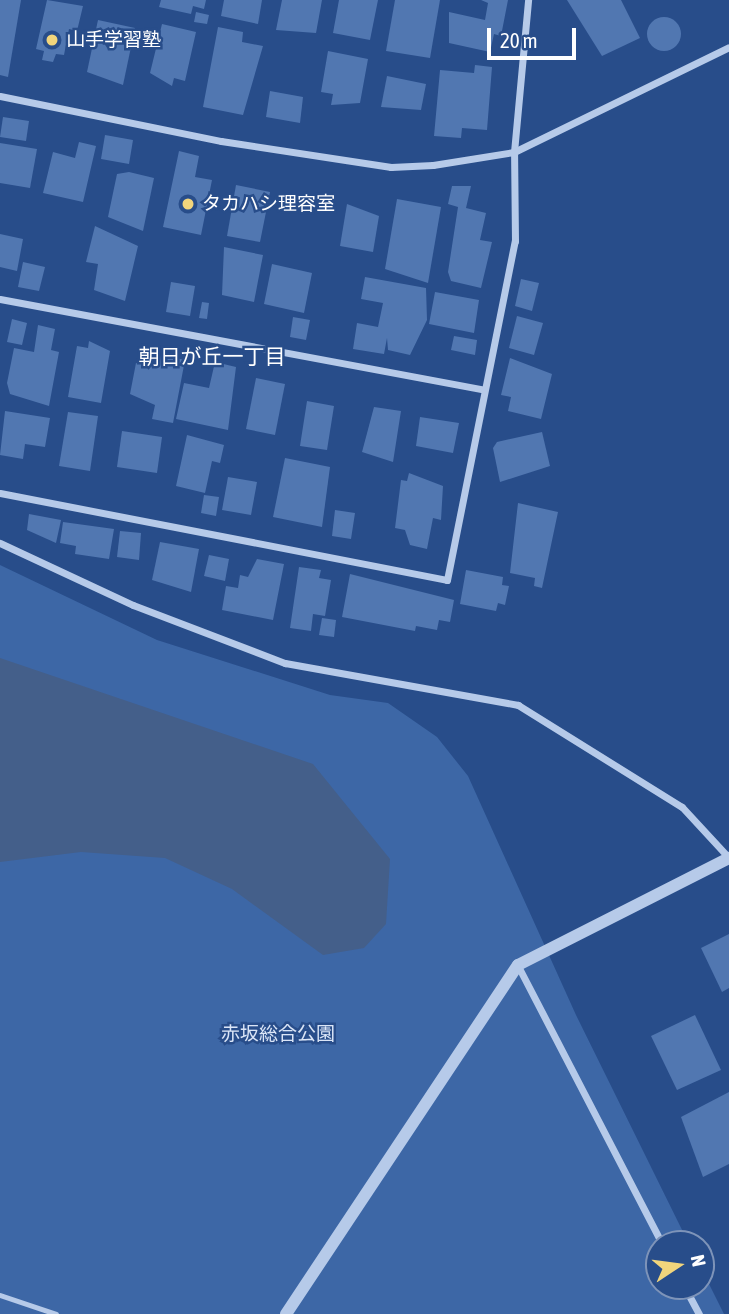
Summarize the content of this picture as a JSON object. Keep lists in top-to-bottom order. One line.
{"districts":["朝日が丘一丁目"],"parks":["赤坂総合公園"],"places":["山手学習塾","タカハシ理容室"],"scale_bar":"20 m","north":"right"}
